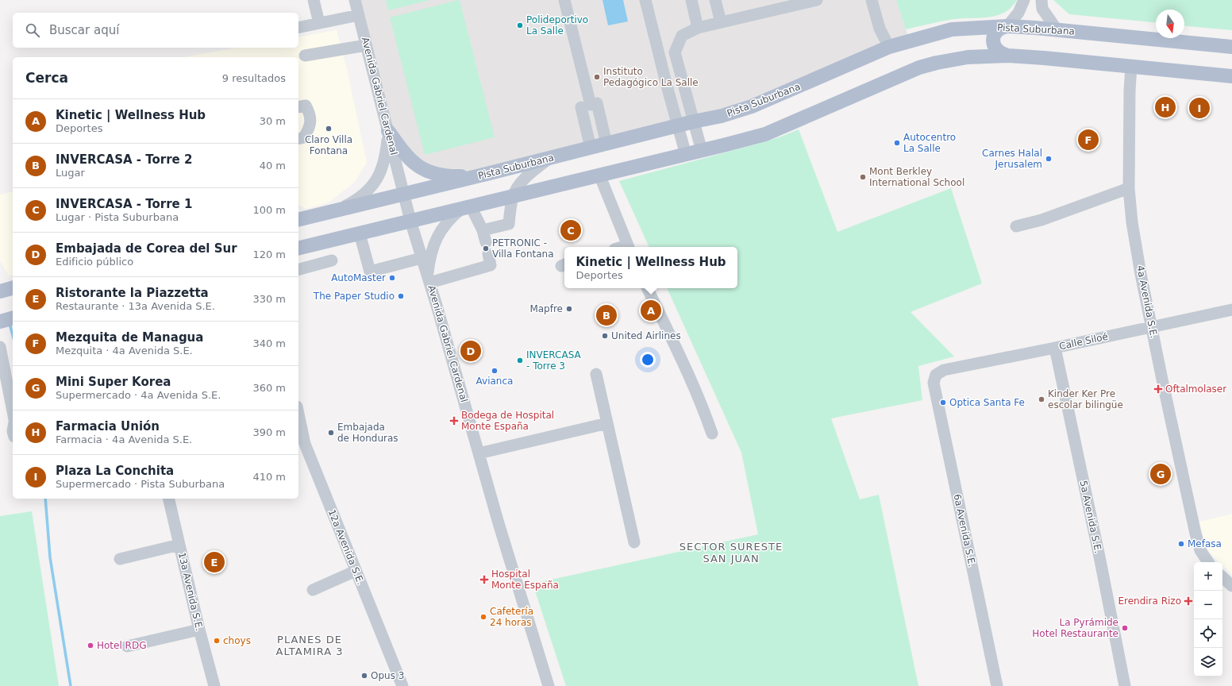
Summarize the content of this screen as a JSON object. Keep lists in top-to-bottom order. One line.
{"streets":{"main road":["Pista Suburbana"],"street":["Avenida Gabriel Cardenal","4a Avenida S.E.","Calle Siloé","5a Avenida S.E.","6a Avenida S.E.","12a Avenida S.E.","13a Avenida S.E."]},"crossings":[["Pista Suburbana","Avenida Gabriel Cardenal"],["4a Avenida S.E.","Calle Siloé"],["Calle Siloé","5a Avenida S.E."],["Calle Siloé","6a Avenida S.E."]],"districts":["SECTOR SURESTE SAN JUAN","PLANES DE ALTAMIRA 3"],"places":{"other":["Polideportivo La Salle","Instituto Pedagógico La Salle","Claro Villa Fontana","Autocentro La Salle","Carnes Halal Jerusalem","Mont Berkley International School","PETRONIC - Villa Fontana","AutoMaster","The Paper Studio","Mapfre","United Airlines","INVERCASA - Torre 3","Avianca","Kinder Ker Pre escolar bilingüe","Optica Santa Fe","Embajada de Honduras","Mefasa","Cafetería 24 horas","La Pyrámide Hotel Restaurante","choys","Hotel RDG","Opus 3"],"health":["Oftalmolaser","Bodega de Hospital Monte España","Hospital Monte España","Erendira Rizo"]},"north":"bottom","page":{"search":"Buscar aquí","heading":["Cerca","9 resultados"],"pins":["H","I","F","C","A","B","D","G","E"],"list":[{"mark":"A","name":"Kinetic | Wellness Hub","note":"Deportes","value":"30 m"},{"mark":"B","name":"INVERCASA - Torre 2","note":"Lugar","value":"40 m"},{"mark":"C","name":"INVERCASA - Torre 1","note":"Lugar · Pista Suburbana","value":"100 m"},{"mark":"D","name":"Embajada de Corea del Sur","note":"Edificio público","value":"120 m"},{"mark":"E","name":"Ristorante la Piazzetta","note":"Restaurante · 13a Avenida S.E.","value":"330 m"},{"mark":"F","name":"Mezquita de Managua","note":"Mezquita · 4a Avenida S.E.","value":"340 m"},{"mark":"G","name":"Mini Super Korea","note":"Supermercado · 4a Avenida S.E.","value":"360 m"},{"mark":"H","name":"Farmacia Unión","note":"Farmacia · 4a Avenida S.E.","value":"390 m"},{"mark":"I","name":"Plaza La Conchita","note":"Supermercado · Pista Suburbana","value":"410 m"}],"popup":["Kinetic | Wellness Hub","Deportes"],"map_buttons":["+","−"]}}
